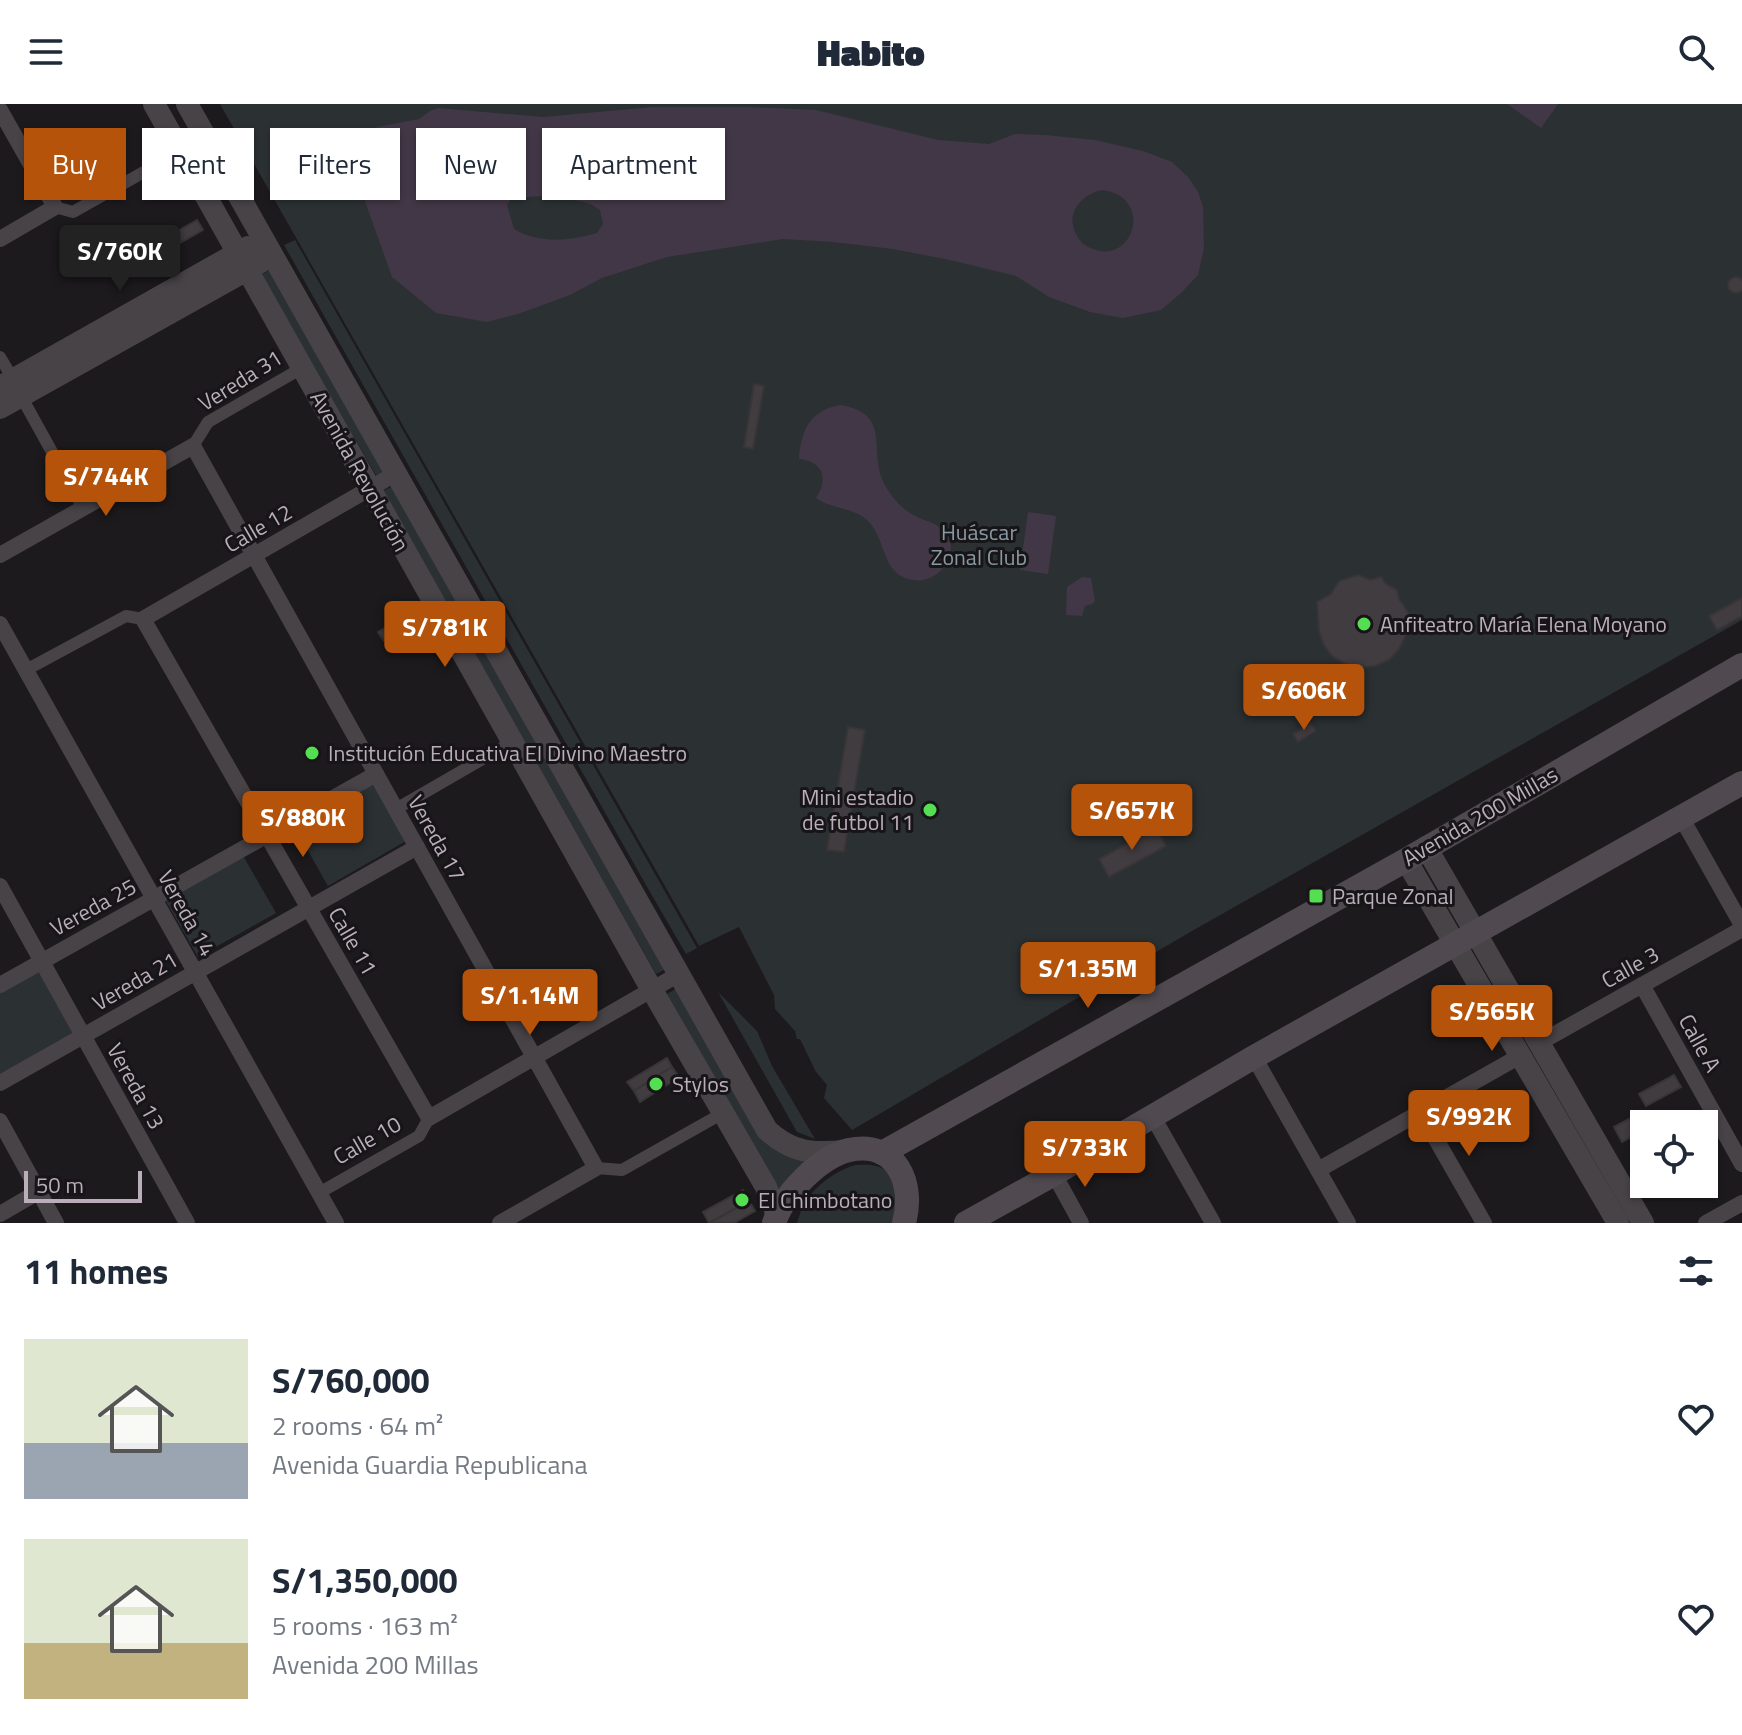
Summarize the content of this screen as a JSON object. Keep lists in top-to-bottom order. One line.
{"streets":{"main road":["Avenida 200 Millas"],"street":["Vereda 31","Avenida Revolución","Calle 12","Vereda 17","Vereda 25","Vereda 14","Calle 11","Calle 3","Vereda 21","Calle A","Vereda 13","Calle 10"]},"crossings":[["Vereda 31","Avenida Revolución"],["Vereda 31","Vereda 17"],["Avenida Revolución","Calle 12"],["Avenida Revolución","Calle 10"],["Calle 12","Vereda 17"],["Calle 12","Calle 11"],["Vereda 17","Vereda 25"],["Vereda 17","Vereda 21"],["Vereda 17","Calle 10"],["Vereda 25","Vereda 14"],["Vereda 25","Calle 11"],["Vereda 25","Vereda 13"],["Vereda 14","Vereda 21"],["Vereda 14","Calle 10"],["Calle 11","Vereda 21"],["Calle 11","Calle 10"],["Calle 3","Calle A"],["Vereda 21","Vereda 13"]],"parks":["Huáscar Zonal Club"],"places":{"other":["Anfiteatro María Elena Moyano","Institución Educativa El Divino Maestro","Mini estadio de futbol 11","Stylos","El Chimbotano"],"transit":["Parque Zonal"]},"scale_bar":"50 m","page":{"header":"Habito","chip":["Buy","Rent","Filters","New","Apartment"],"price":["S/760K","S/744K","S/781K","S/606K","S/657K","S/880K","S/1.35M","S/1.14M","S/565K","S/992K","S/733K"],"scale":"50 m","heading":"11 homes","list":[{"name":"S/760,000","note":"2 rooms · 64 m² · Avenida Guardia Republicana"},{"name":"S/1,350,000","note":"5 rooms · 163 m² · Avenida 200 Millas"}]}}
